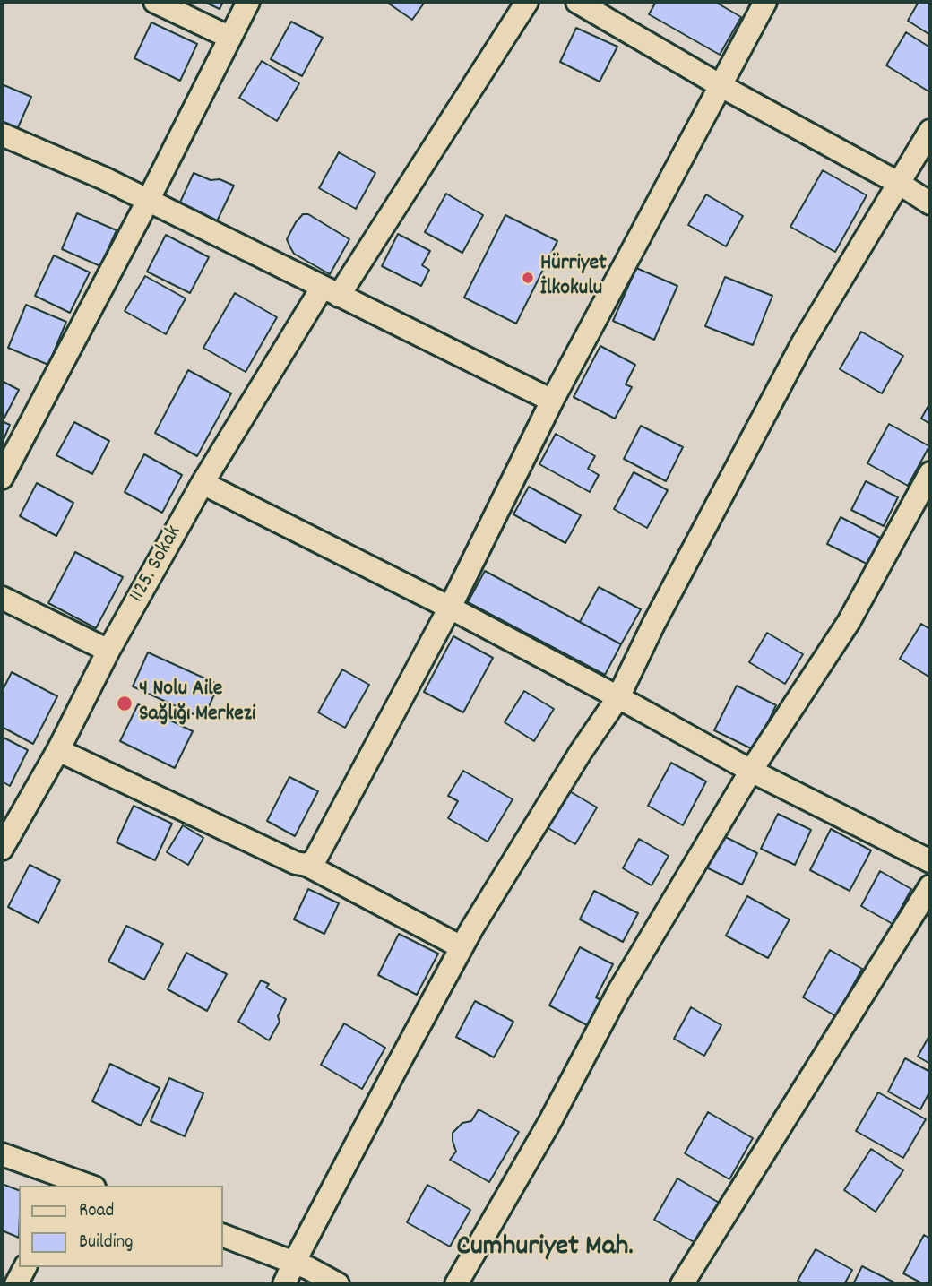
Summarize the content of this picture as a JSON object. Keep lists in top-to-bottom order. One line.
{"streets":{"street":["1125. Sokak"]},"districts":["Cumhuriyet Mah."],"places":["Hürriyet İlkokulu","4 Nolu Aile Sağlığı Merkezi"],"legend":["Road","Building"]}
